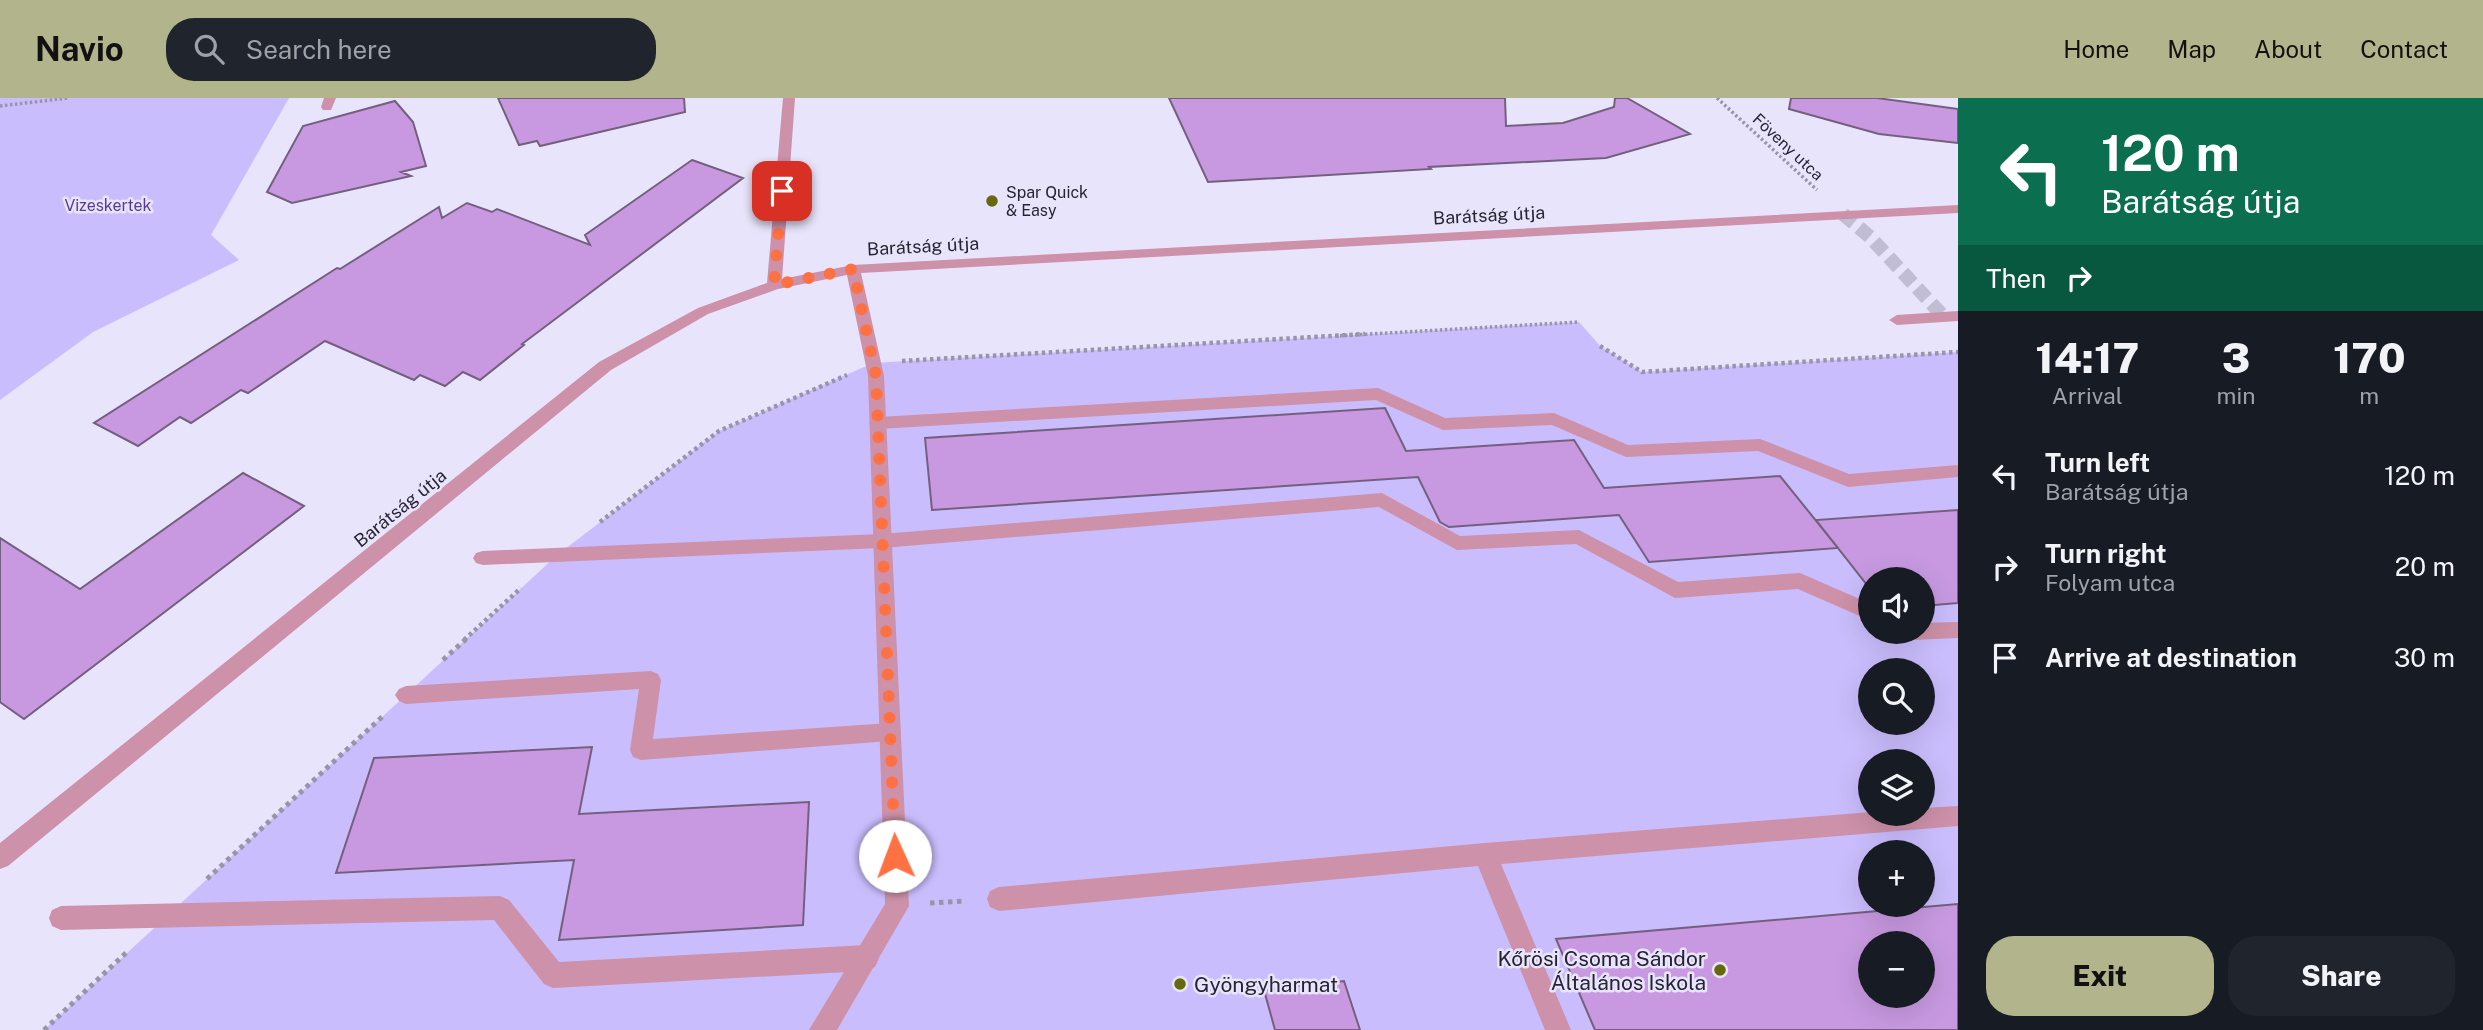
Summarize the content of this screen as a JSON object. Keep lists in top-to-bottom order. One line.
{"streets":{"street":["Barátság útja"],"path":["Föveny utca"]},"crossings":[["Föveny utca","Barátság útja"]],"parks":["Vizeskertek"],"places":["Spar Quick & Easy","Kőrösi Csoma Sándor Általános Iskola","Gyöngyharmat"],"page":{"header":"Navio","search":"Search here","nav":["Home","Map","About","Contact"],"turn":["120 m","Barátság útja"],"then":"Then","eta":["14:17","Arrival","3","min","170","m"],"list":[{"name":"Turn left","note":"Barátság útja","value":"120 m"},{"name":"Turn right","note":"Folyam utca","value":"20 m"},{"name":"Arrive at destination","value":"30 m"}],"map_buttons":["+","−"],"buttons":["Exit","Share"]}}
